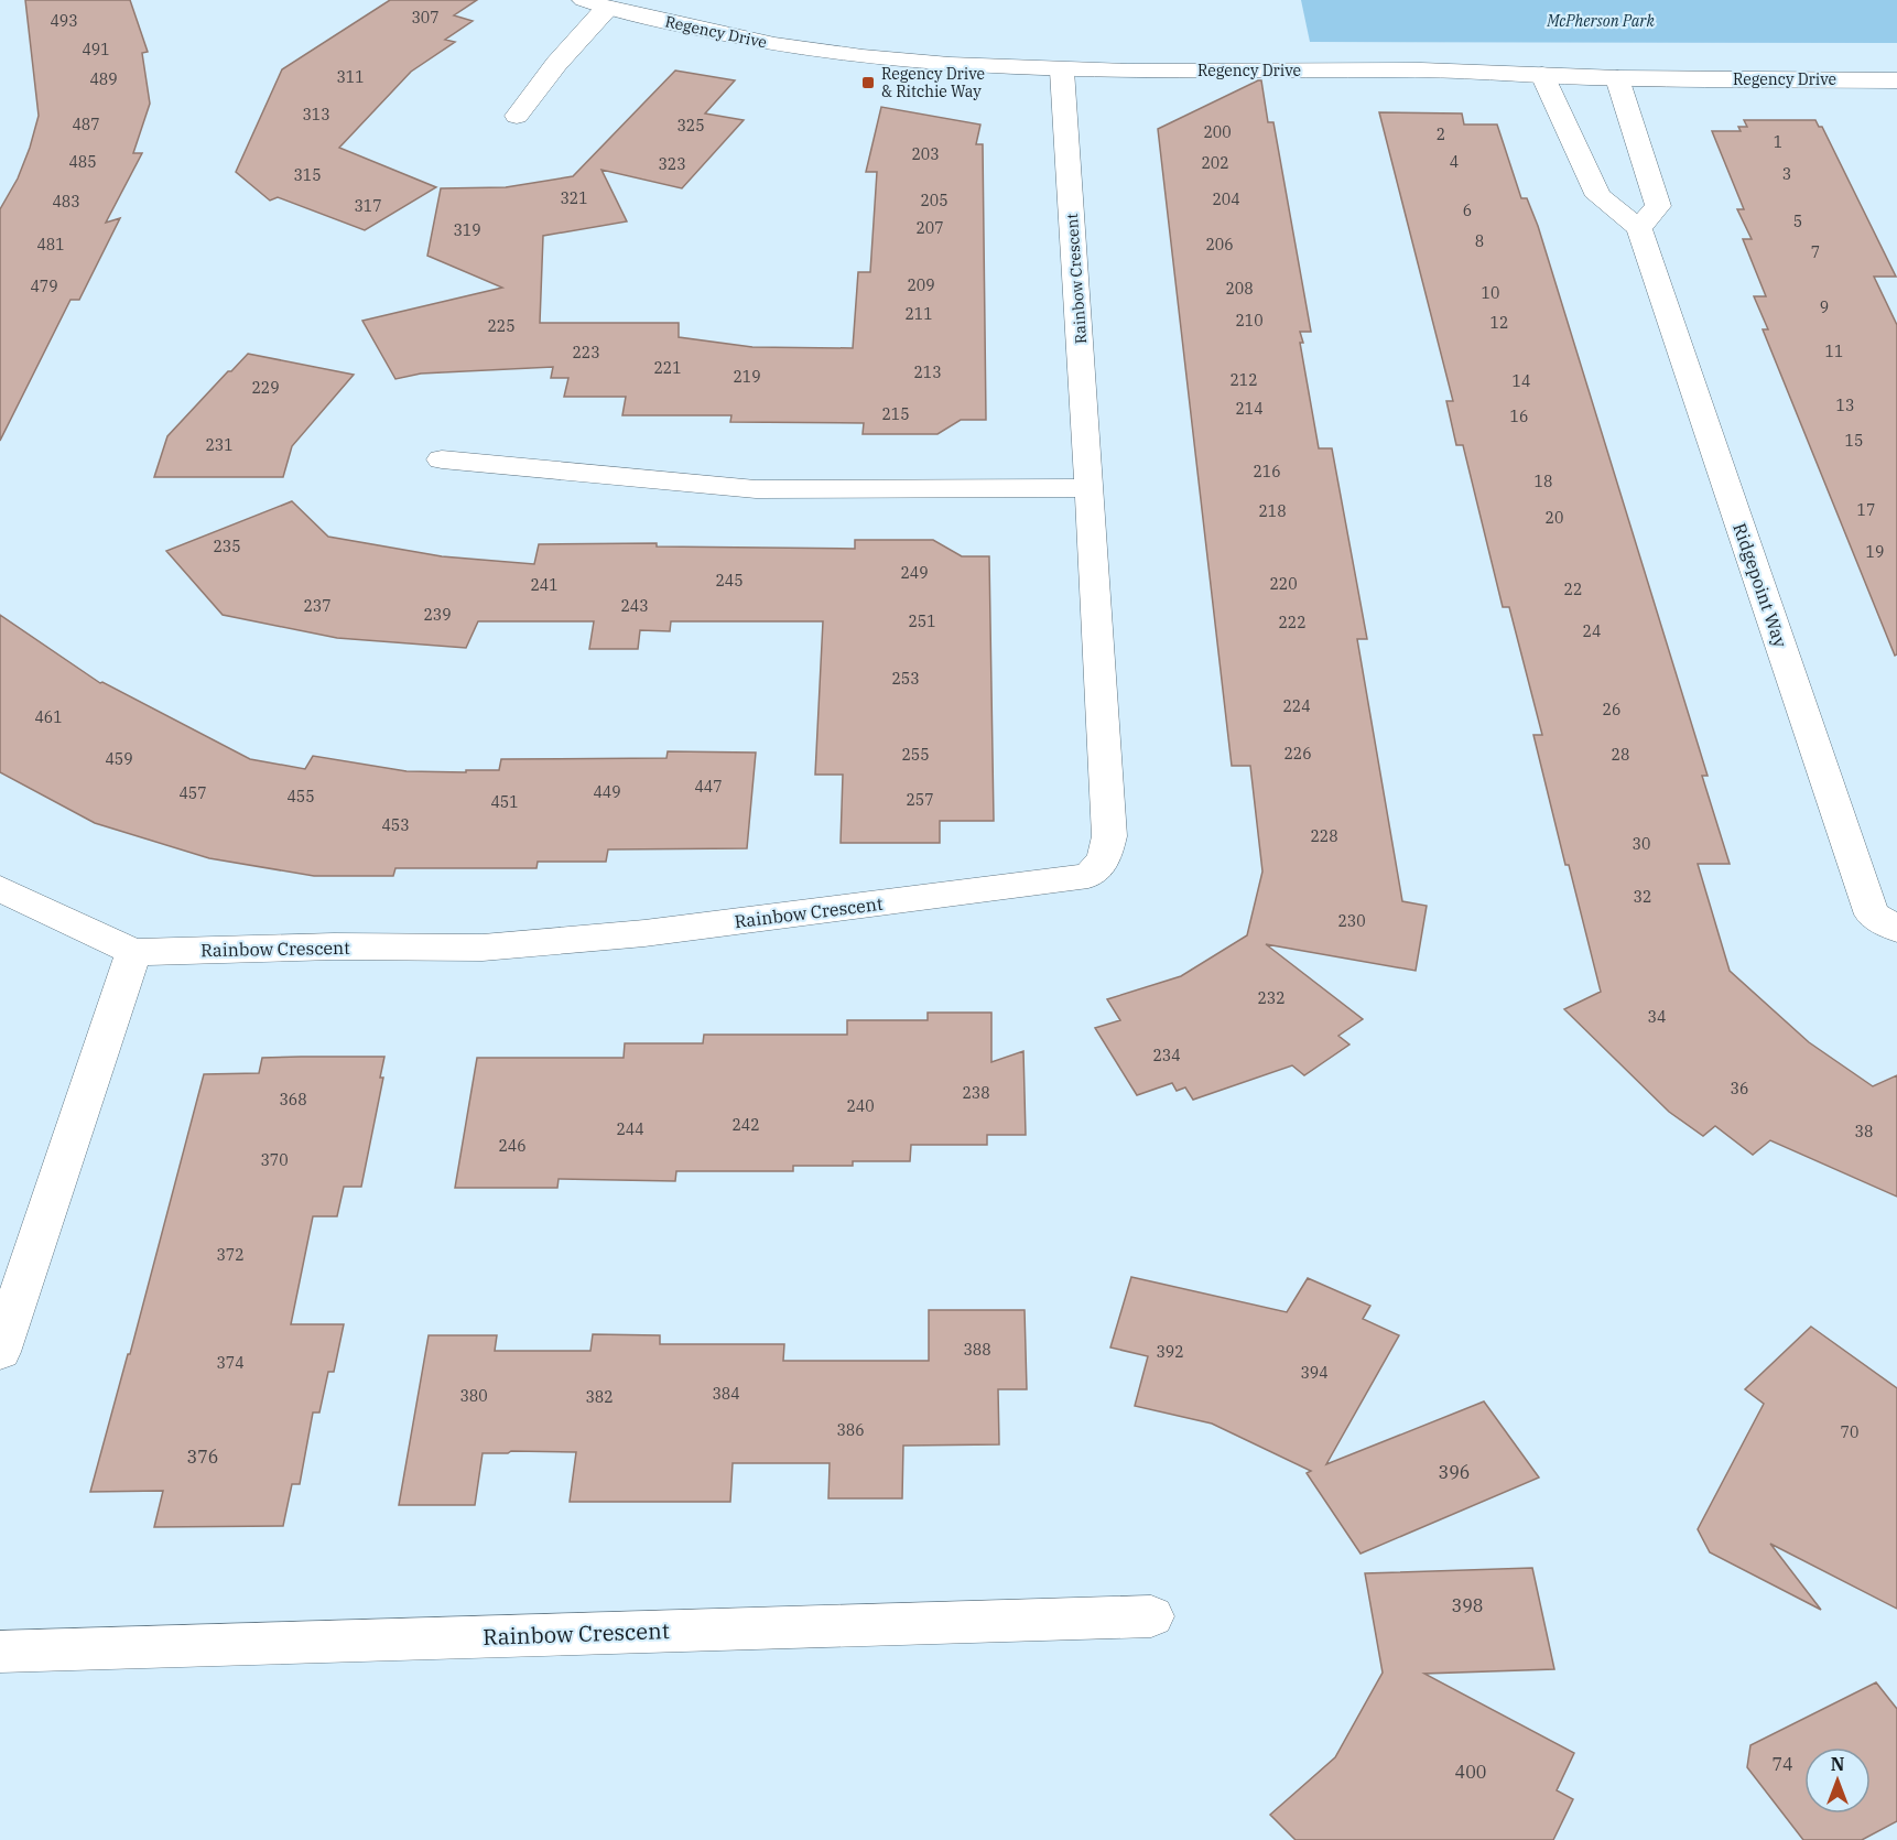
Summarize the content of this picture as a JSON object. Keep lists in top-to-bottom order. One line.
{"streets":{"street":["Regency Drive","Rainbow Crescent","Ridgepoint Way"]},"crossings":[["Regency Drive","Rainbow Crescent"]],"parks":["McPherson Park"],"places":{"transit":["Regency Drive & Ritchie Way"]},"house_numbers":["307","493","491","311","489","313","487","325","200","2","1","203","485","4","202","323","3","315","321","204","205","483","317","6","5","207","319","8","481","206","7","209","479","208","10","9","211","210","12","225","11","223","221","213","219","212","14","229","13","214","215","16","15","231","216","18","17","218","20","235","19","249","245","220","241","22","237","243","239","251","222","24","253","224","26","461","226","255","28","459","447","449","457","455","257","451","453","228","30","32","230","232","34","234","36","238","368","240","242","244","38","246","370","372","388","392","374","394","384","380","382","386","70","376","396","398","74","400"],"north":"top"}
